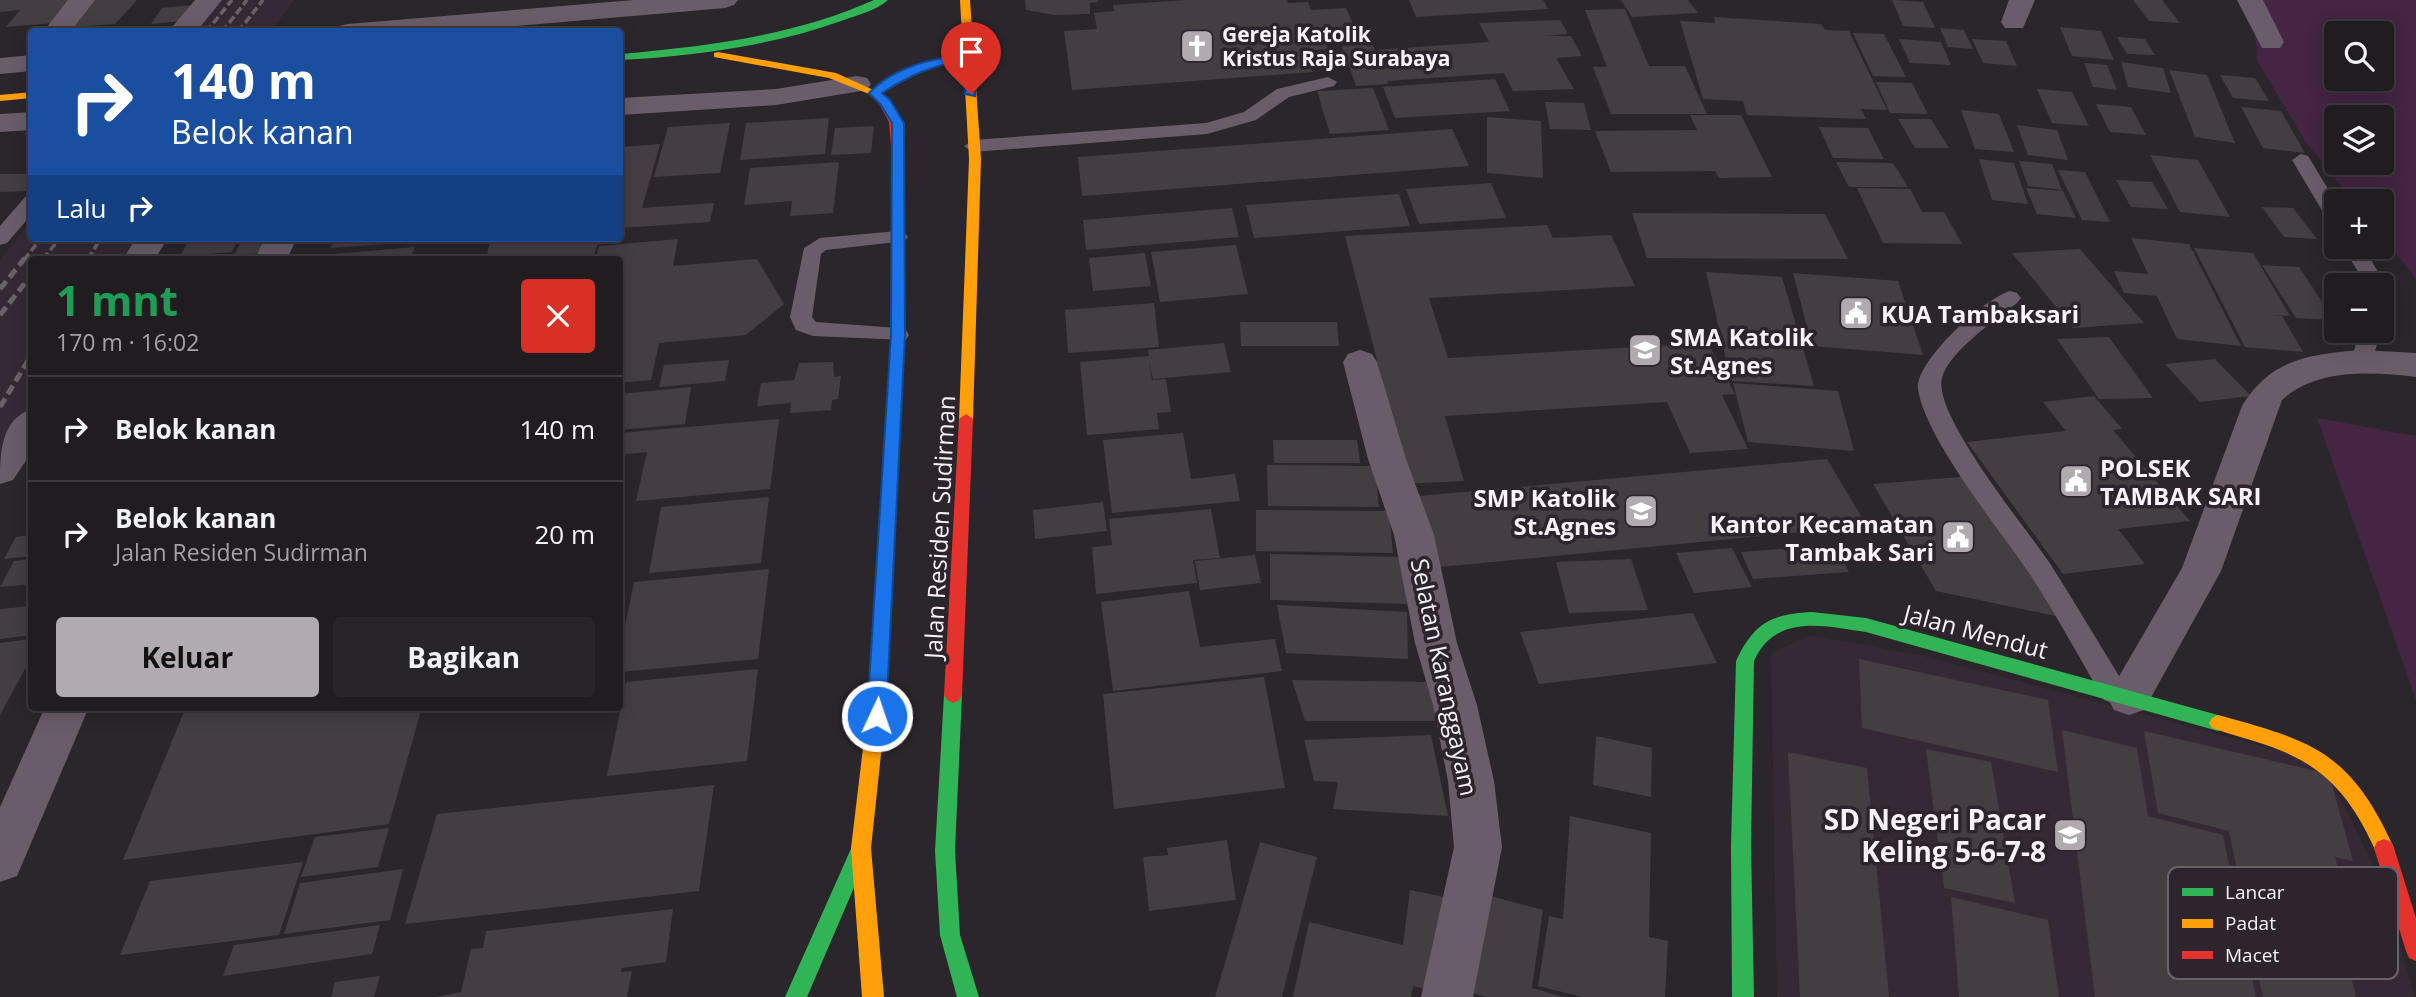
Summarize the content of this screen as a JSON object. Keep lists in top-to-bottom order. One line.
{"streets":{"main road":["Jalan Residen Sudirman","Jalan Mendut"],"street":["Selatan Karanggayam"]},"places":{"church":["Gereja Katolik Kristus Raja Surabaya"],"public building":["KUA Tambaksari","POLSEK TAMBAK SARI","Kantor Kecamatan Tambak Sari"],"school or university":["SMA Katolik St.Agnes","SMP Katolik St.Agnes","SD Negeri Pacar Keling 5-6-7-8"]},"legend":["Lancar","Padat","Macet"],"page":{"map_buttons":["+","−"],"turn":["140 m","Belok kanan"],"then":"Lalu","heading":["1 mnt","170 m · 16:02"],"list":[{"name":"Belok kanan","value":"140 m"},{"name":"Belok kanan","note":"Jalan Residen Sudirman","value":"20 m"}],"buttons":["Keluar","Bagikan"]}}
